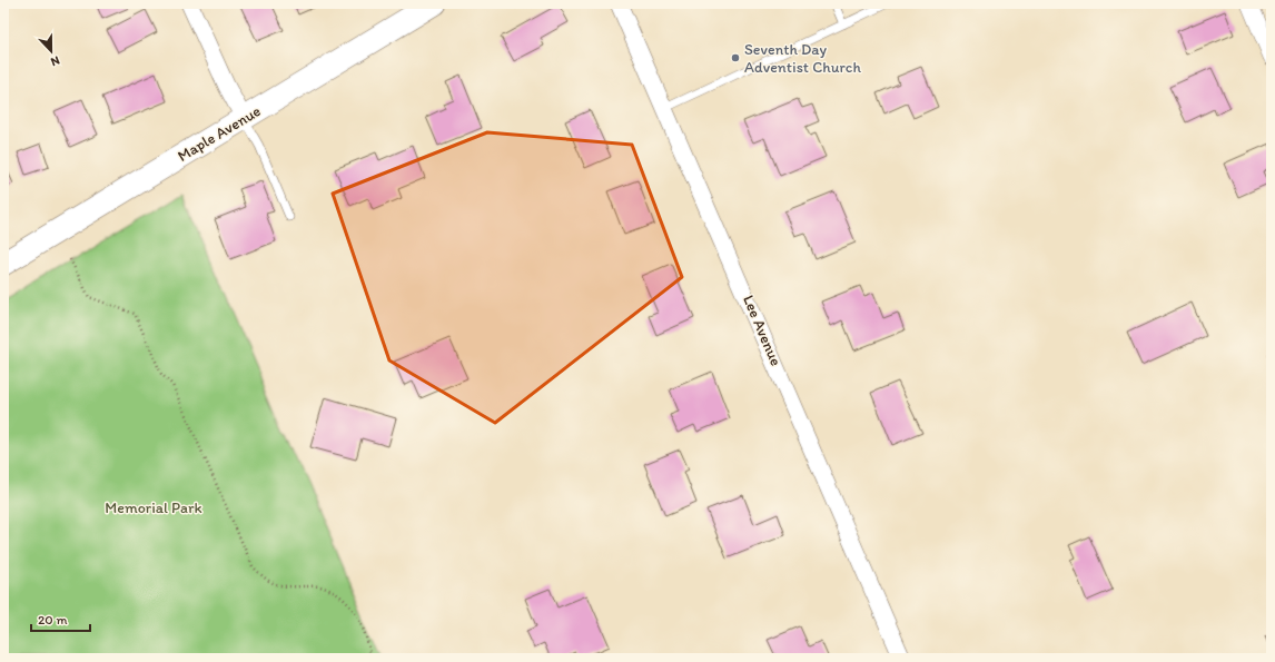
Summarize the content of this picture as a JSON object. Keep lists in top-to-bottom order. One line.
{"streets":{"main road":["Maple Avenue"],"street":["Lee Avenue"]},"parks":["Memorial Park"],"places":["Seventh Day Adventist Church"],"scale_bar":"20 m","north":"bottom"}
